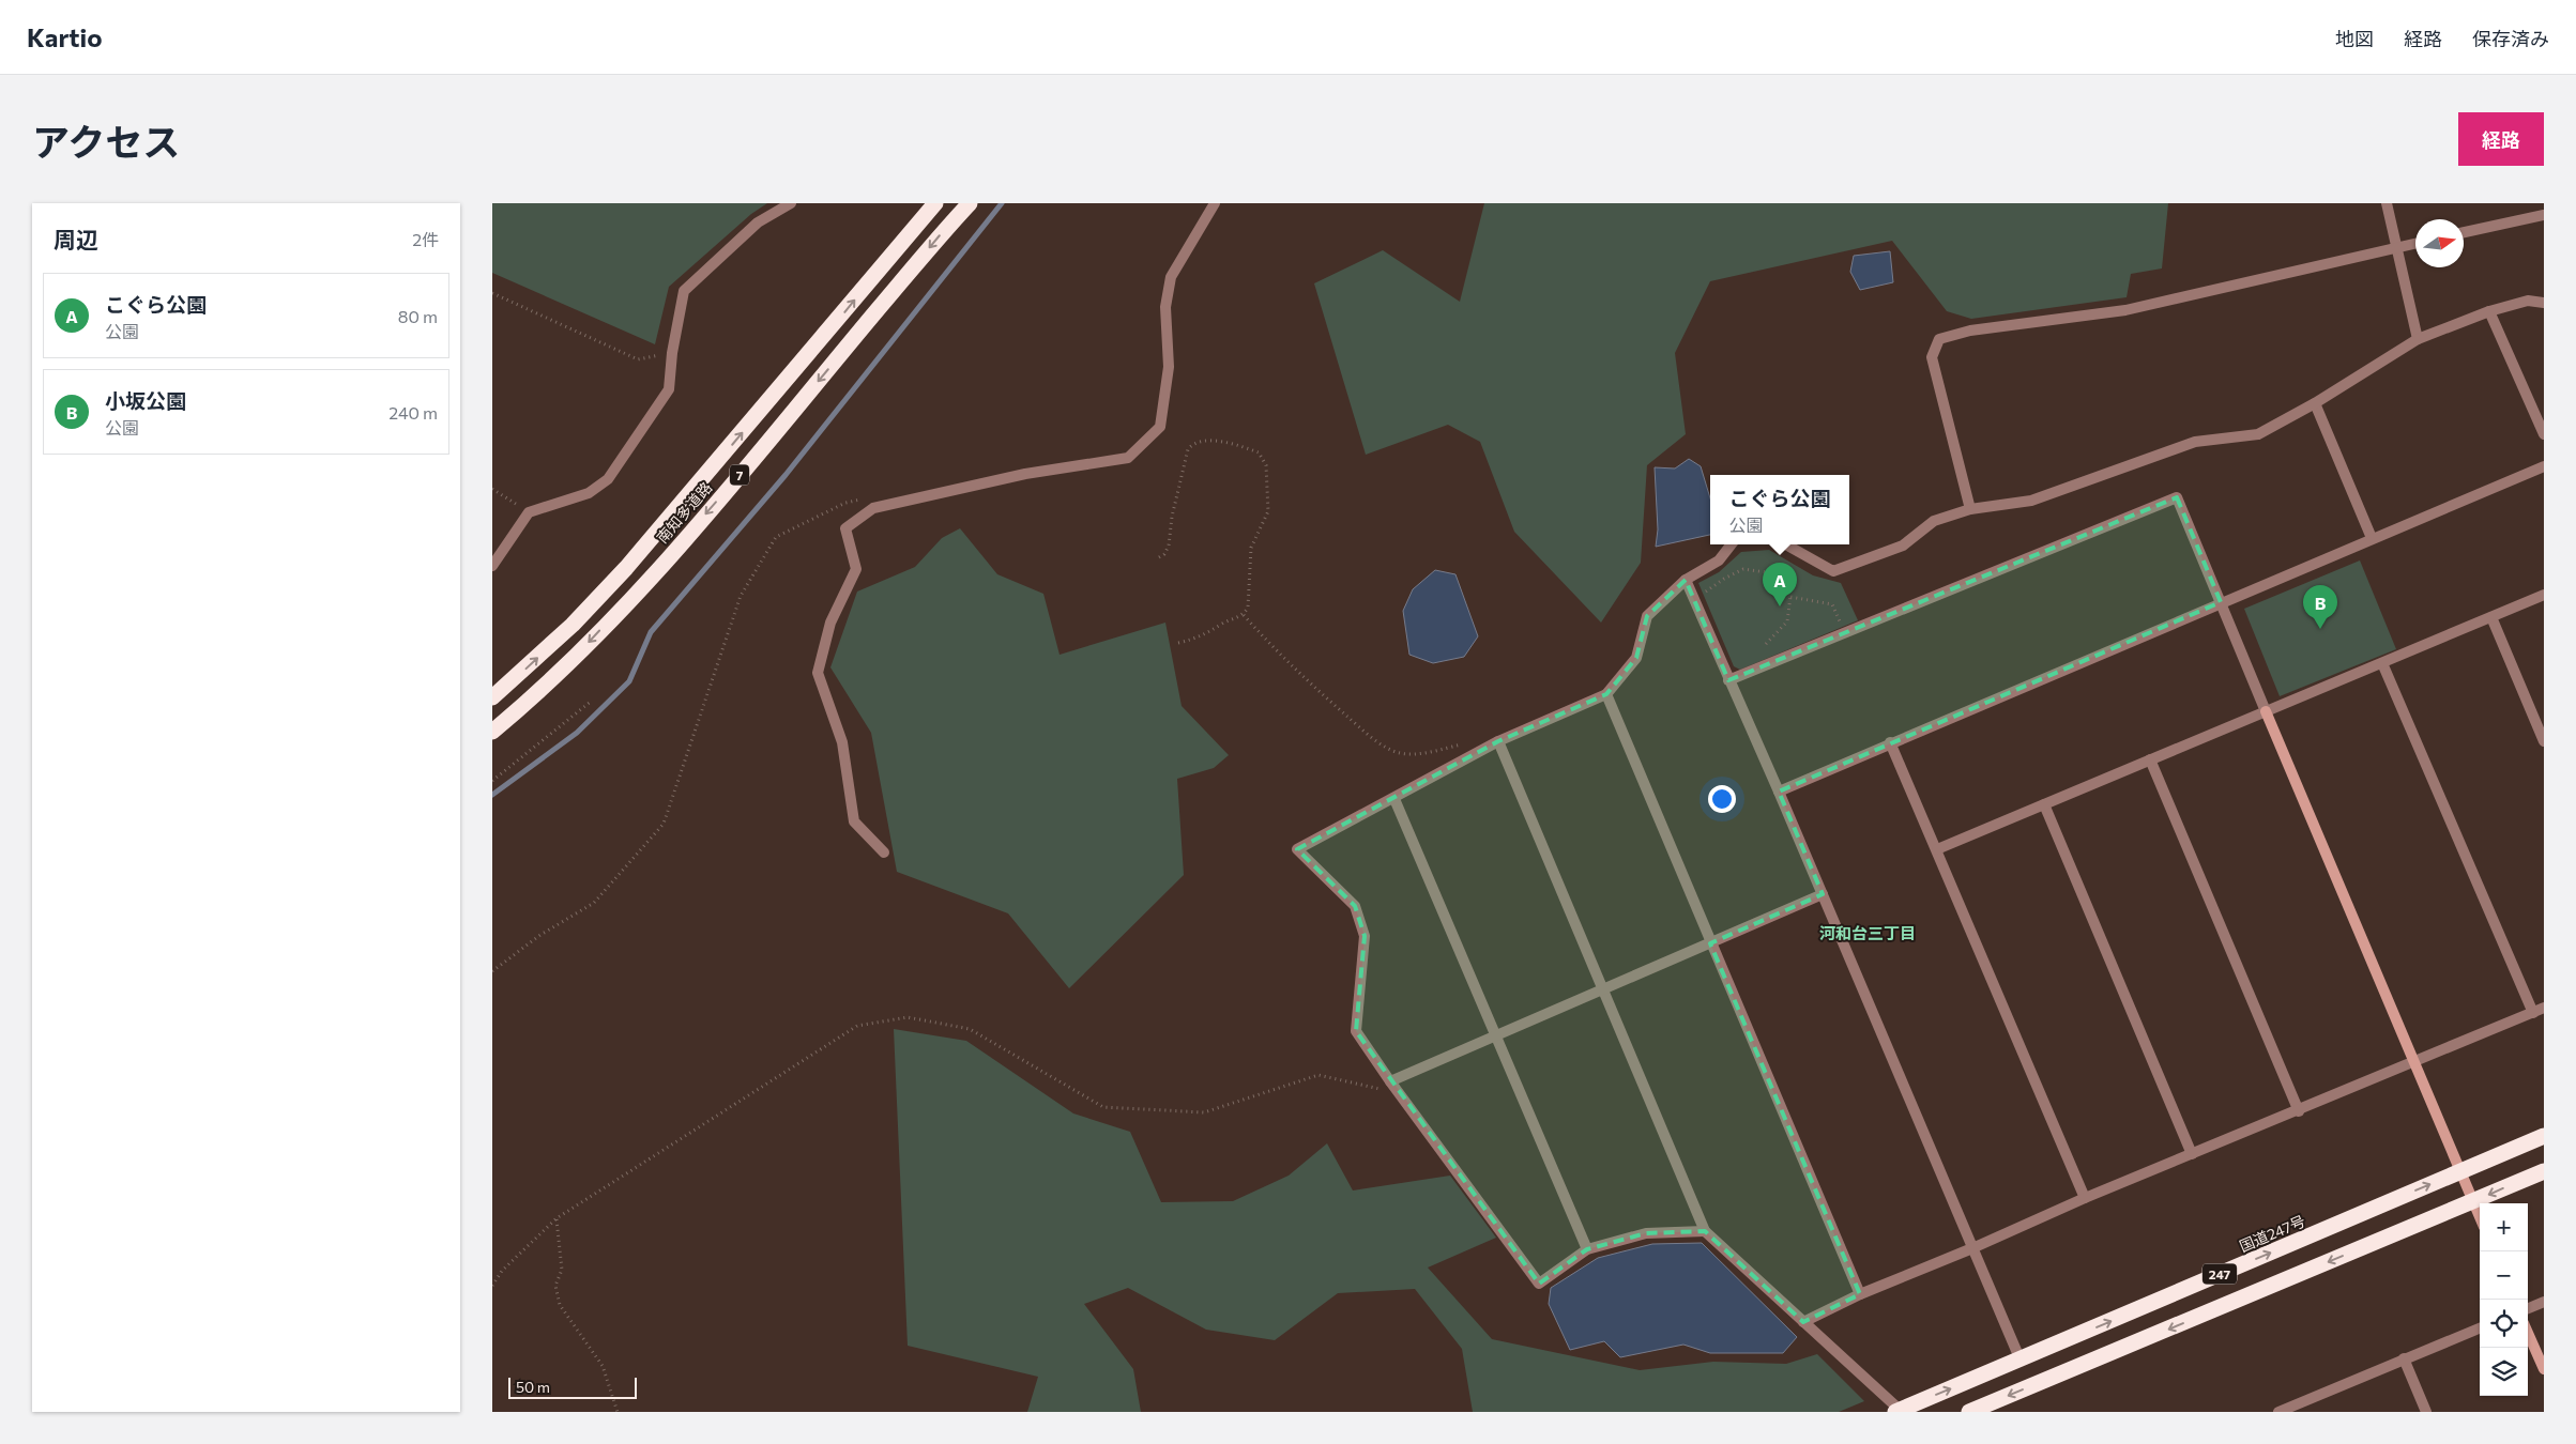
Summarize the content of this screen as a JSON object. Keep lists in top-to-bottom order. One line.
{"streets":{"highway":["7","南知多道路","国道247号","247"]},"districts":["河和台三丁目"],"scale_bar":"50 m","north":"right","page":{"header":"Kartio","nav":["地図","経路","保存済み"],"title":"アクセス","buttons":"経路","heading":["周辺","2件"],"list":[{"mark":"A","name":"こぐら公園","note":"公園","value":"80 m"},{"mark":"B","name":"小坂公園","note":"公園","value":"240 m"}],"popup":["こぐら公園","公園"],"pins":["A","B"],"map_buttons":["+","−"],"scale":"50 m"}}
